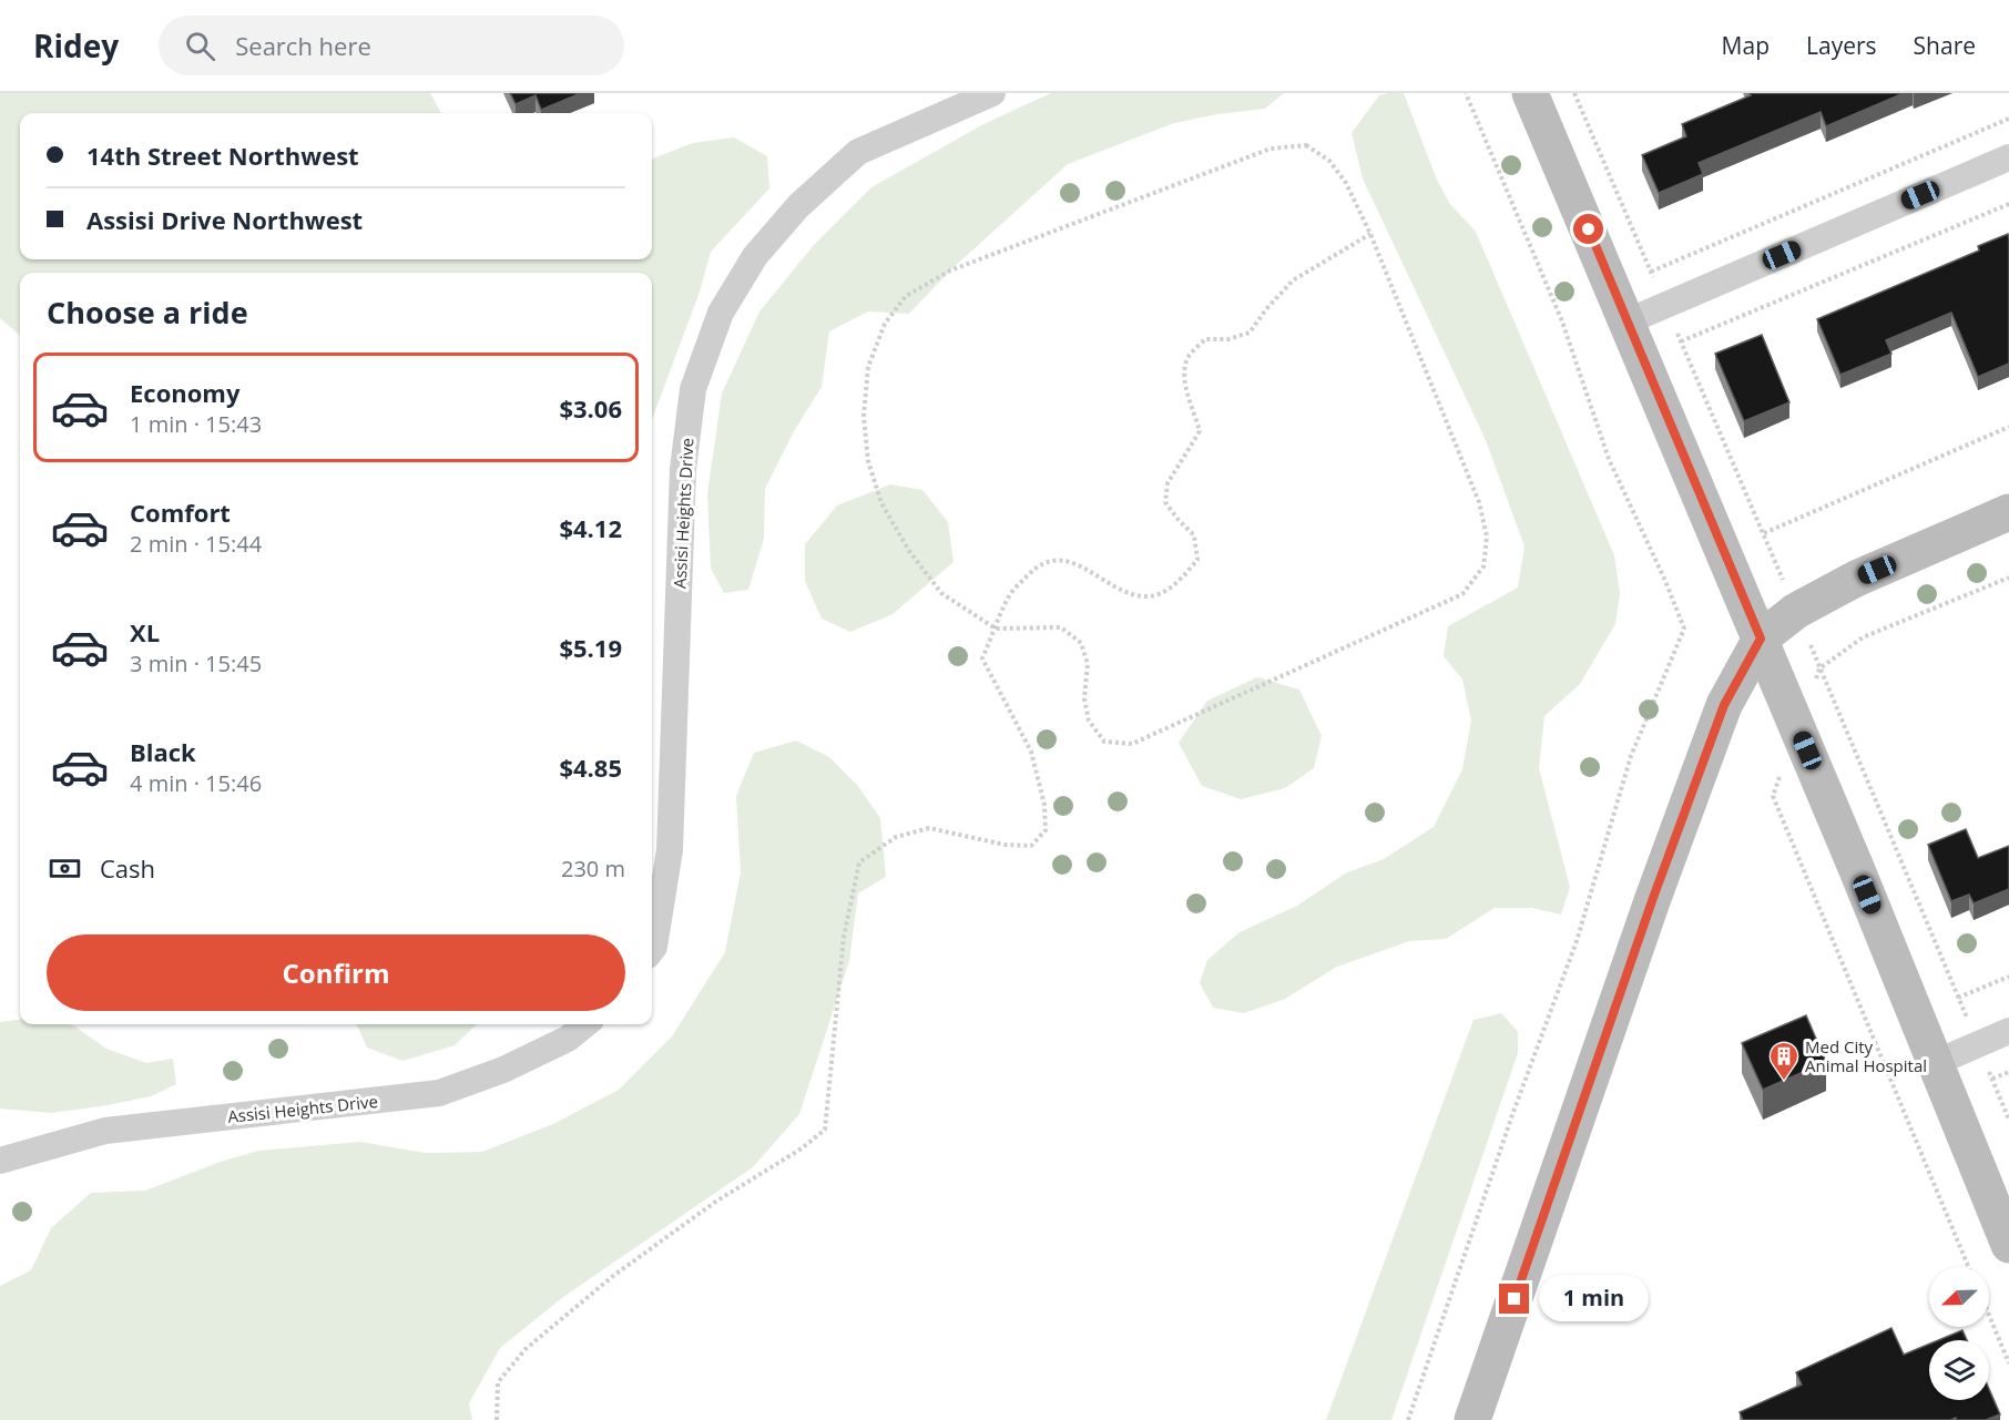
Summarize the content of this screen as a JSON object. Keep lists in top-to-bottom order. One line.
{"streets":{"street":["Assisi Heights Drive"]},"places":{"building":["Med City Animal Hospital"]},"north":"bottom left","page":{"header":"Ridey","search":"Search here","nav":["Map","Layers","Share"],"banner":["14th Street Northwest","Assisi Drive Northwest"],"heading":"Choose a ride","list":[{"name":"Economy","note":"1 min · 15:43","value":"$3.06"},{"name":"Comfort","note":"2 min · 15:44","value":"$4.12"},{"name":"XL","note":"3 min · 15:45","value":"$5.19"},{"name":"Black","note":"4 min · 15:46","value":"$4.85"}],"pay":["Cash","230 m"],"buttons":"Confirm","bubble":"1 min"}}
